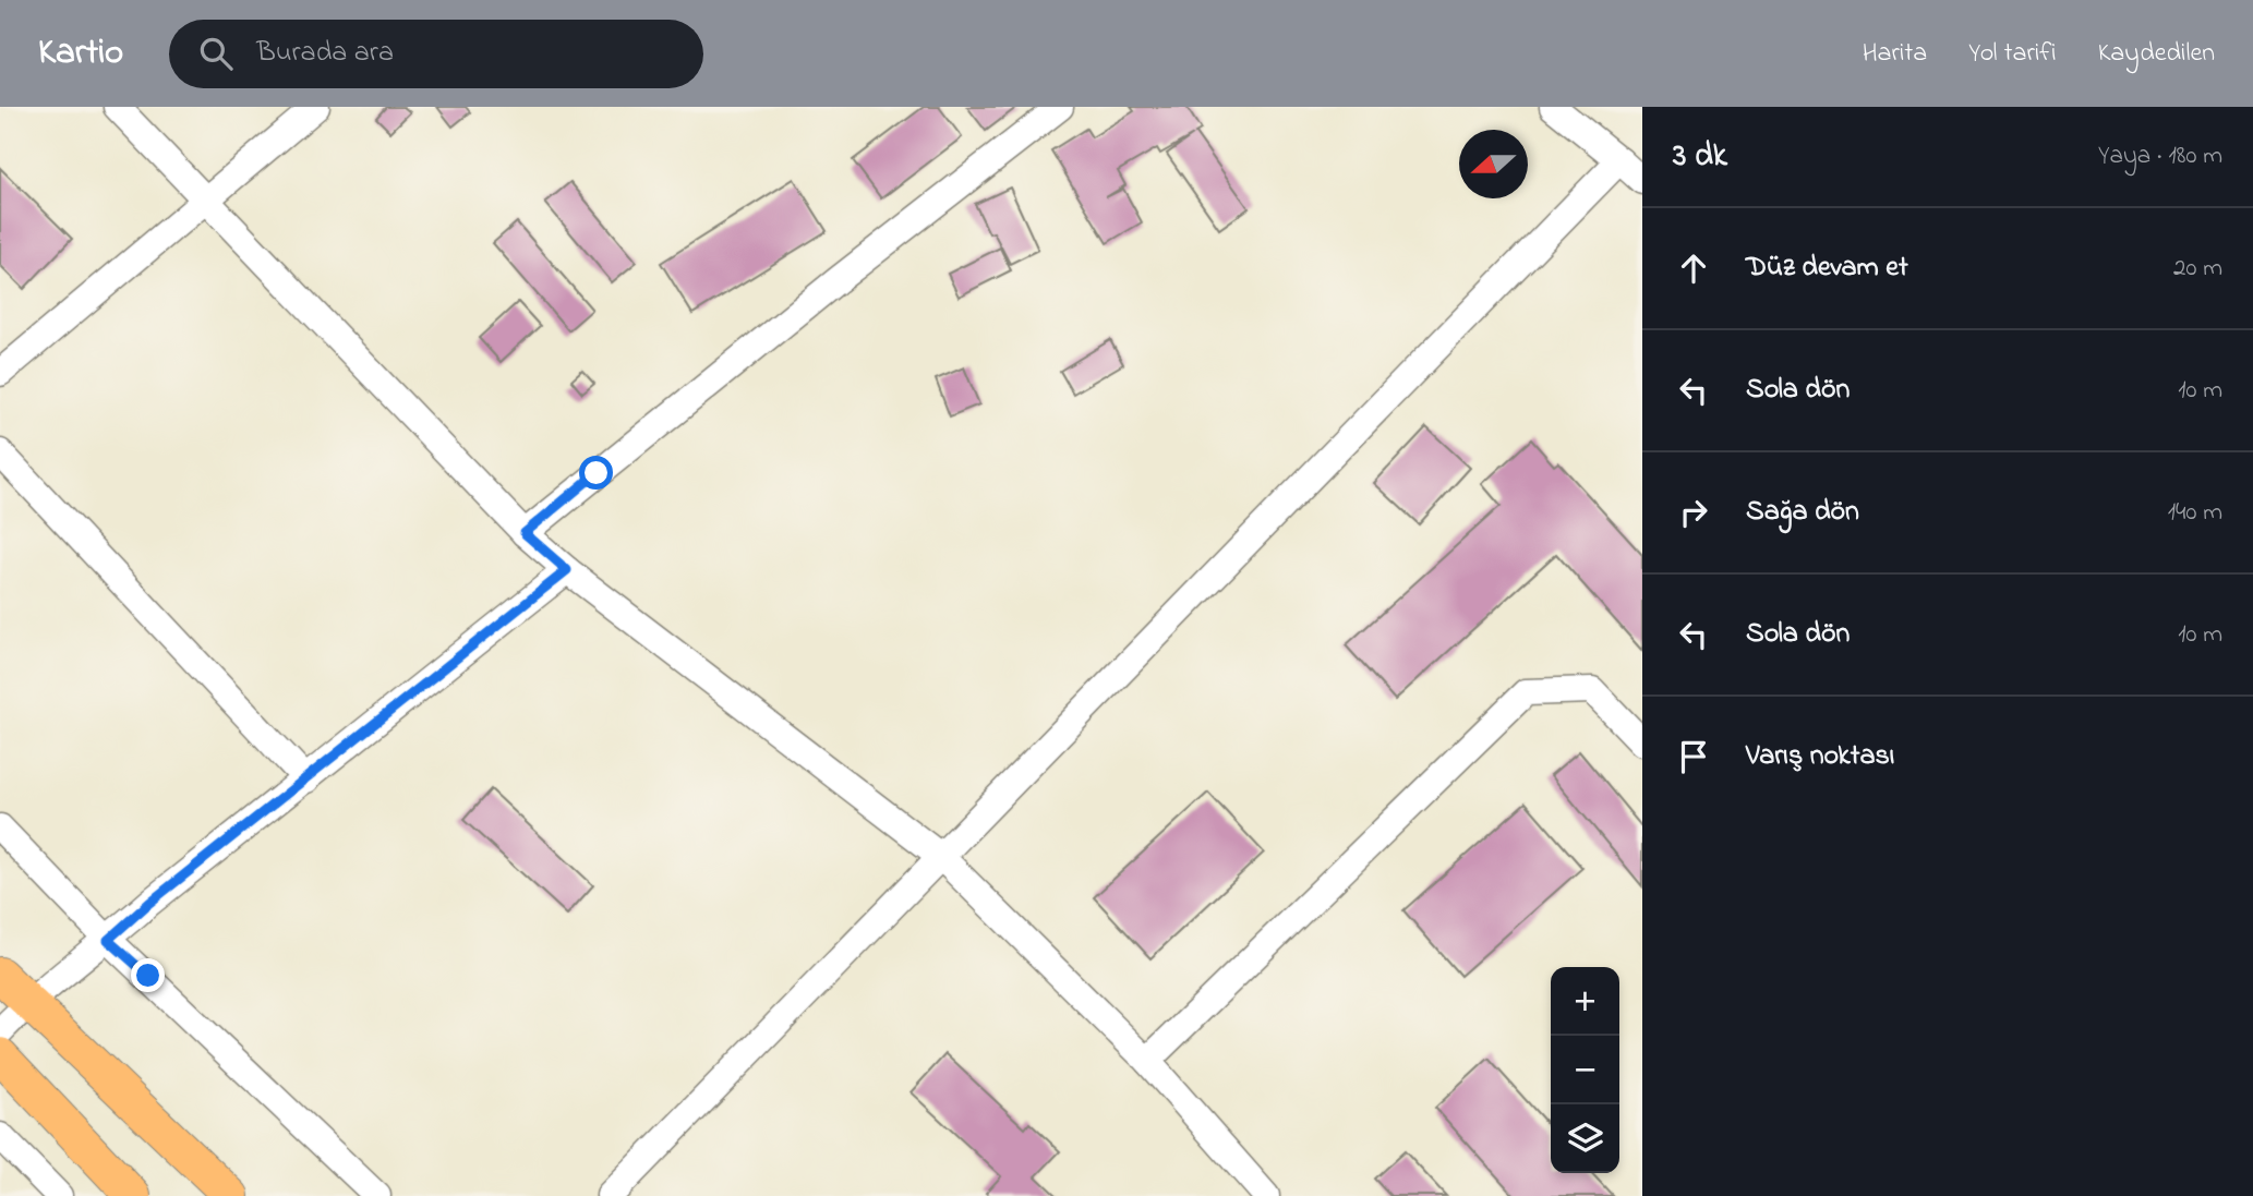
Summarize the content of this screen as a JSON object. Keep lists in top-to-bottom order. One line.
{"north":"left","page":{"header":"Kartio","search":"Burada ara","nav":["Harita","Yol tarifi","Kaydedilen"],"heading":["3 dk","Yaya · 180 m"],"list":[["Düz devam et","20 m"],["Sola dön","10 m"],["Sağa dön","140 m"],["Sola dön","10 m"],"Varış noktası"],"map_buttons":["+","−"]}}
